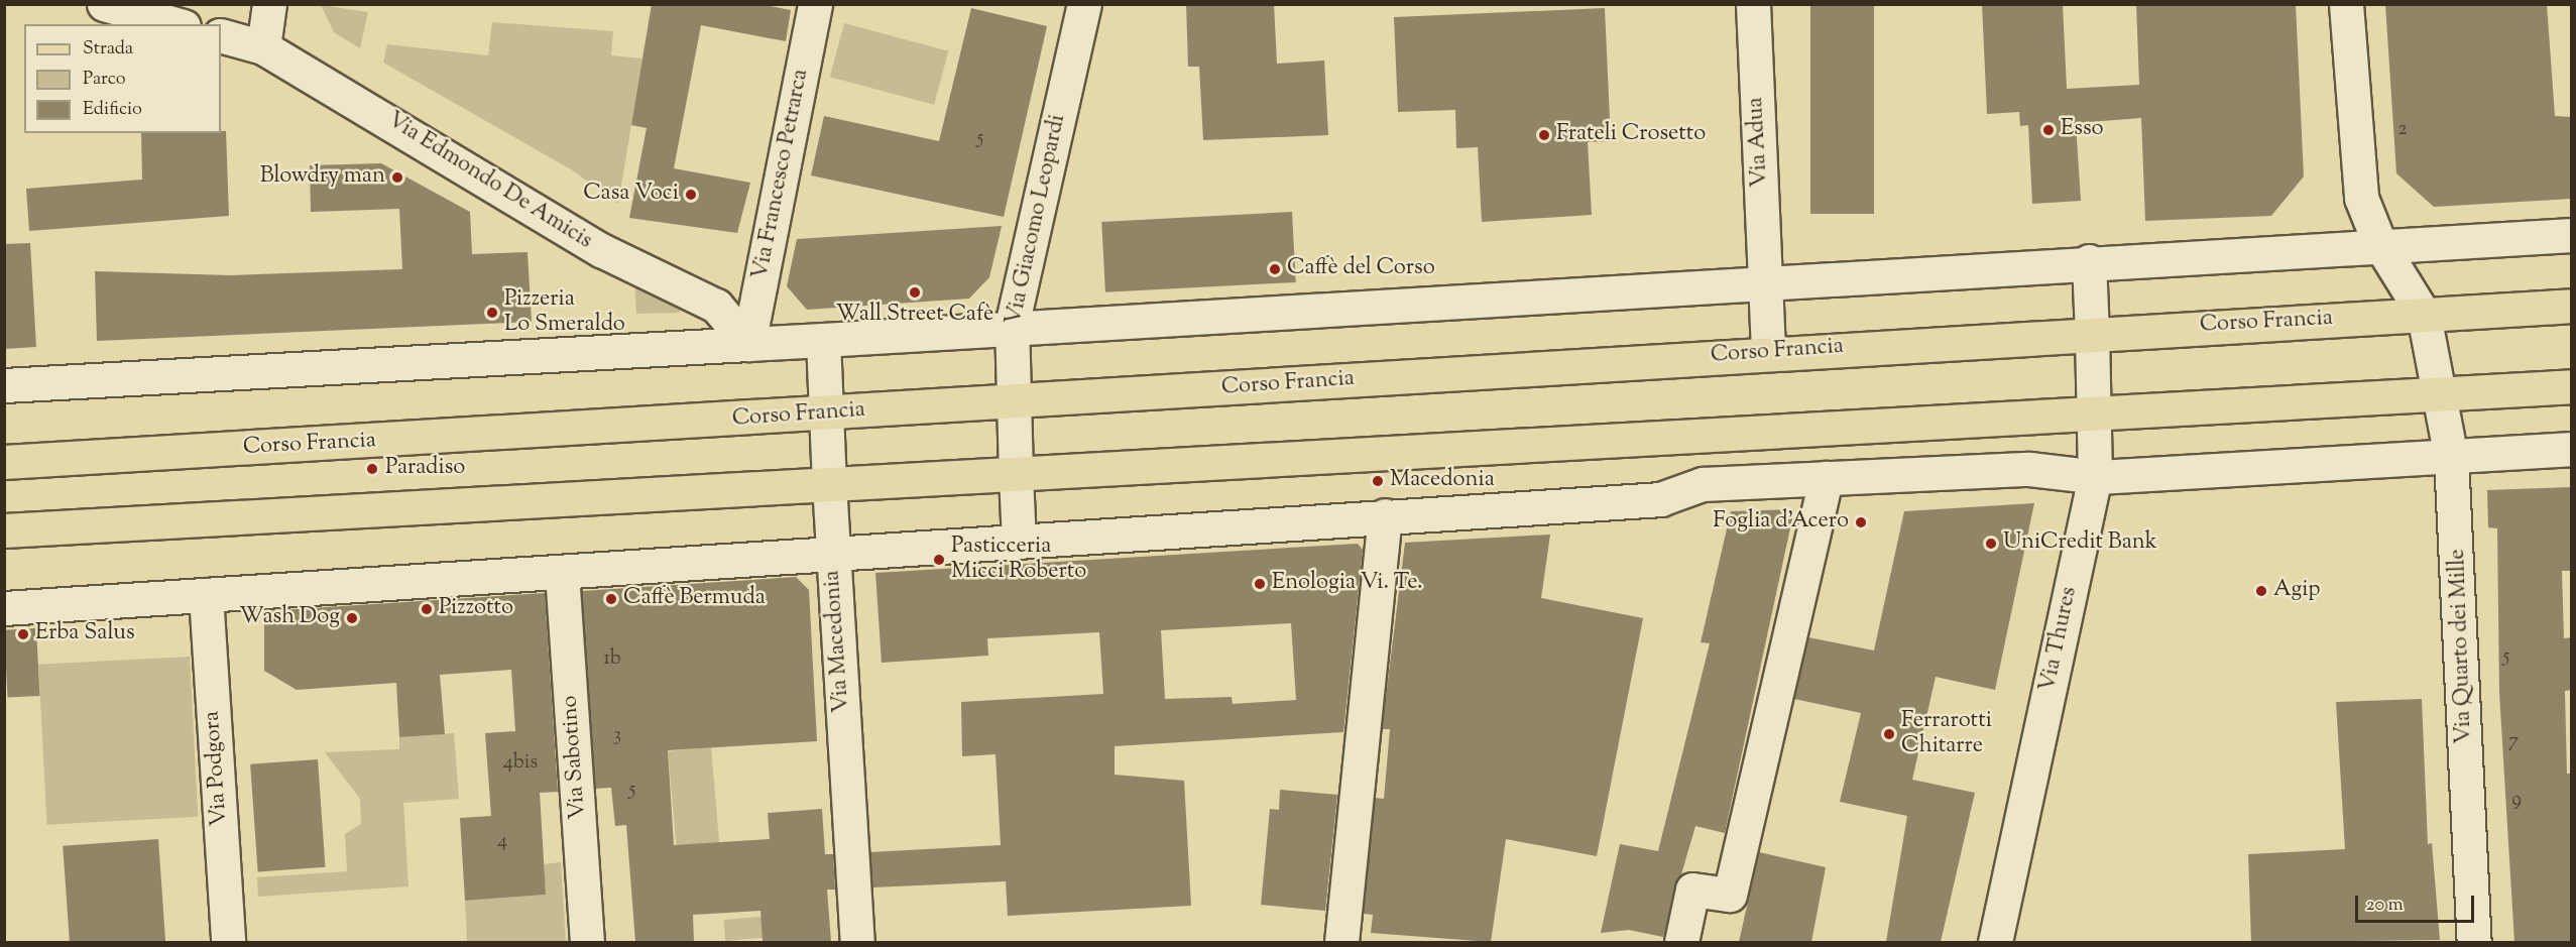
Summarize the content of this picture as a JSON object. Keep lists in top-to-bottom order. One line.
{"streets":{"main road":["Corso Francia"],"street":["Via Adua","Via Francesco Petrarca","Via Edmondo De Amicis","Via Giacomo Leopardi","Via Thures","Via Macedonia","Via Quarto dei Mille","Via Sabotino","Via Podgora"]},"crossings":[["Via Adua","Corso Francia"],["Via Francesco Petrarca","Via Edmondo De Amicis"],["Via Giacomo Leopardi","Corso Francia"],["Corso Francia","Via Thures"],["Corso Francia","Via Macedonia"],["Corso Francia","Via Quarto dei Mille"]],"places":["Esso","Frateli Crosetto","Blowdry man","Casa Voci","Caffè del Corso","Wall Street Cafè","Pizzeria Lo Smeraldo","Paradiso","Macedonia","Foglia d'Acero","UniCredit Bank","Pasticceria Micci Roberto","Enologia Vi. Te.","Agip","Caffè Bermuda","Pizzotto","Wash Dog","Erba Salus","Ferrarotti Chitarre"],"house_numbers":["2","5","5","1b","3","7","4bis","5","9","4"],"legend":["Strada","Parco","Edificio"],"scale_bar":"20 m"}
